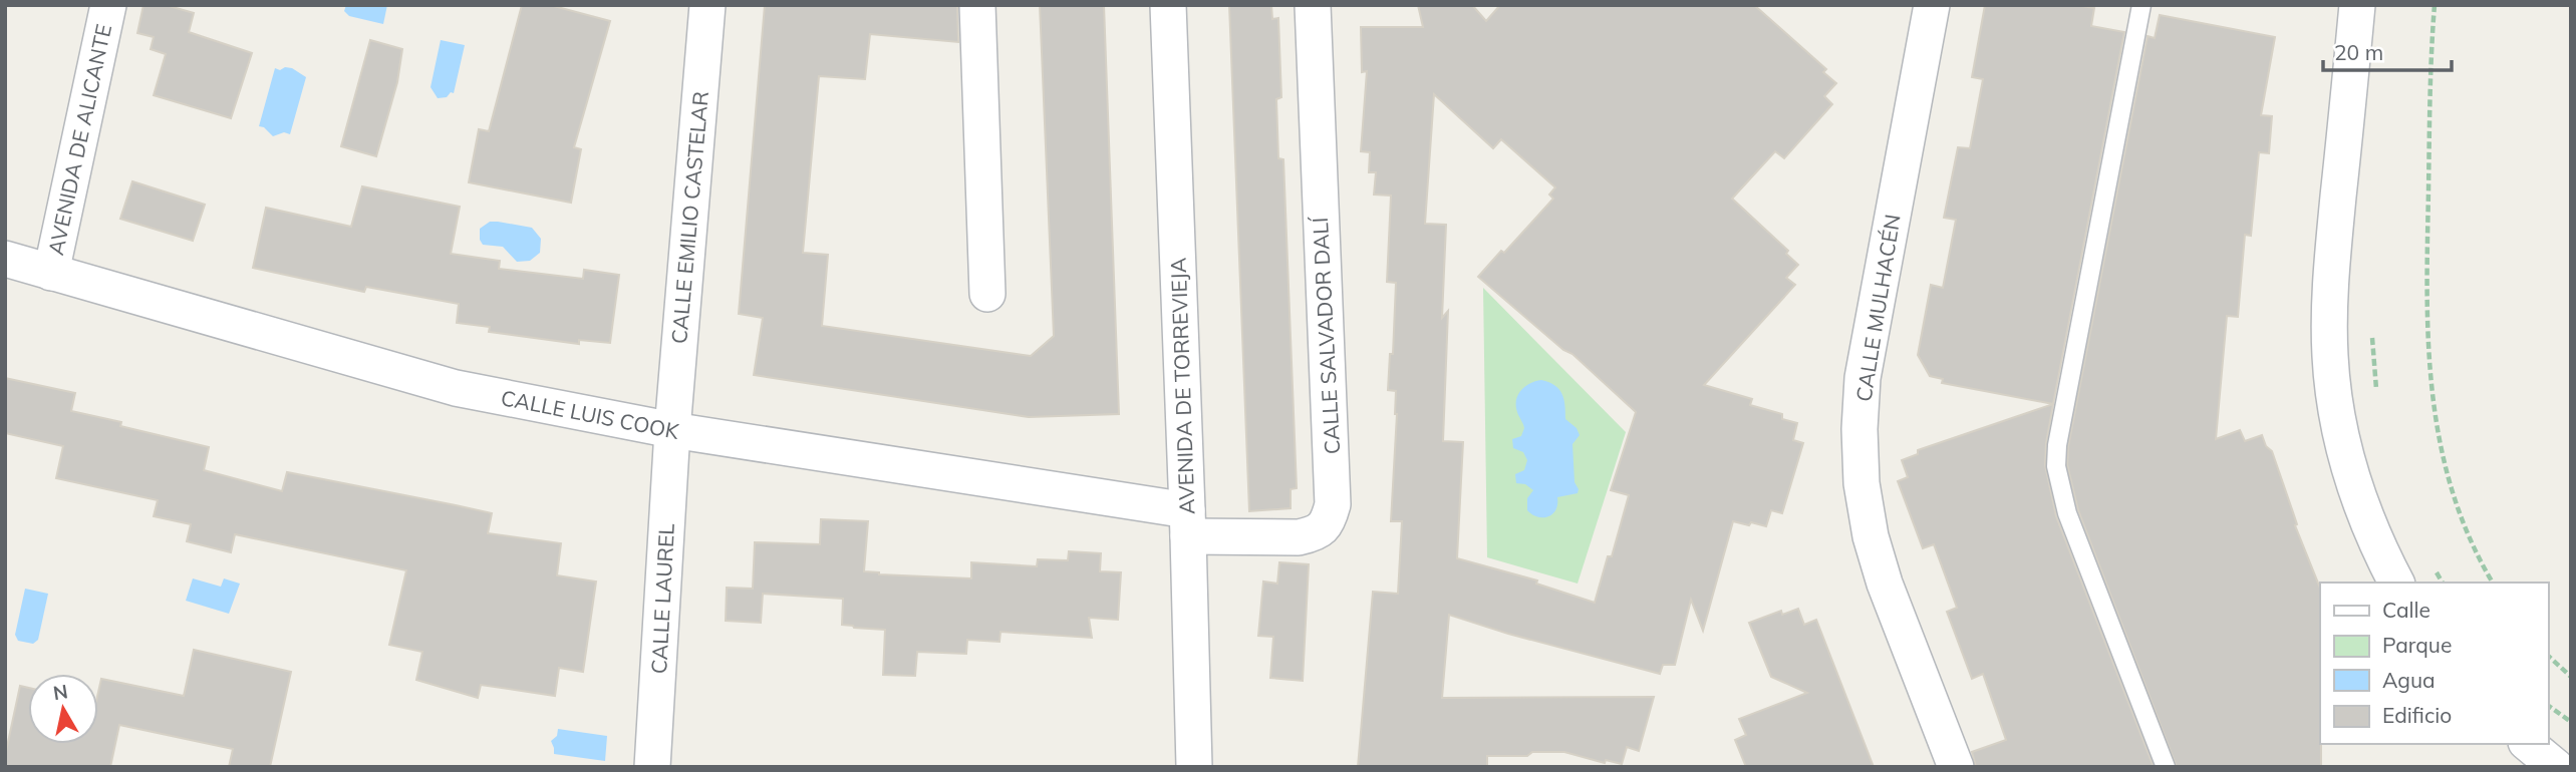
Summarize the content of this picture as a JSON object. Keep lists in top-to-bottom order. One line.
{"streets":{"street":["AVENIDA DE ALICANTE","CALLE EMILIO CASTELAR","CALLE MULHACÉN","CALLE SALVADOR DALÍ","AVENIDA DE TORREVIEJA","CALLE LUIS COOK","CALLE LAUREL"]},"crossings":[["AVENIDA DE ALICANTE","CALLE LUIS COOK"],["CALLE EMILIO CASTELAR","CALLE LUIS COOK"],["CALLE EMILIO CASTELAR","CALLE LAUREL"],["CALLE SALVADOR DALÍ","AVENIDA DE TORREVIEJA"],["CALLE SALVADOR DALÍ","CALLE LUIS COOK"],["AVENIDA DE TORREVIEJA","CALLE LUIS COOK"],["CALLE LUIS COOK","CALLE LAUREL"]],"legend":["Calle","Parque","Agua","Edificio"],"scale_bar":"20 m","north":"top"}
